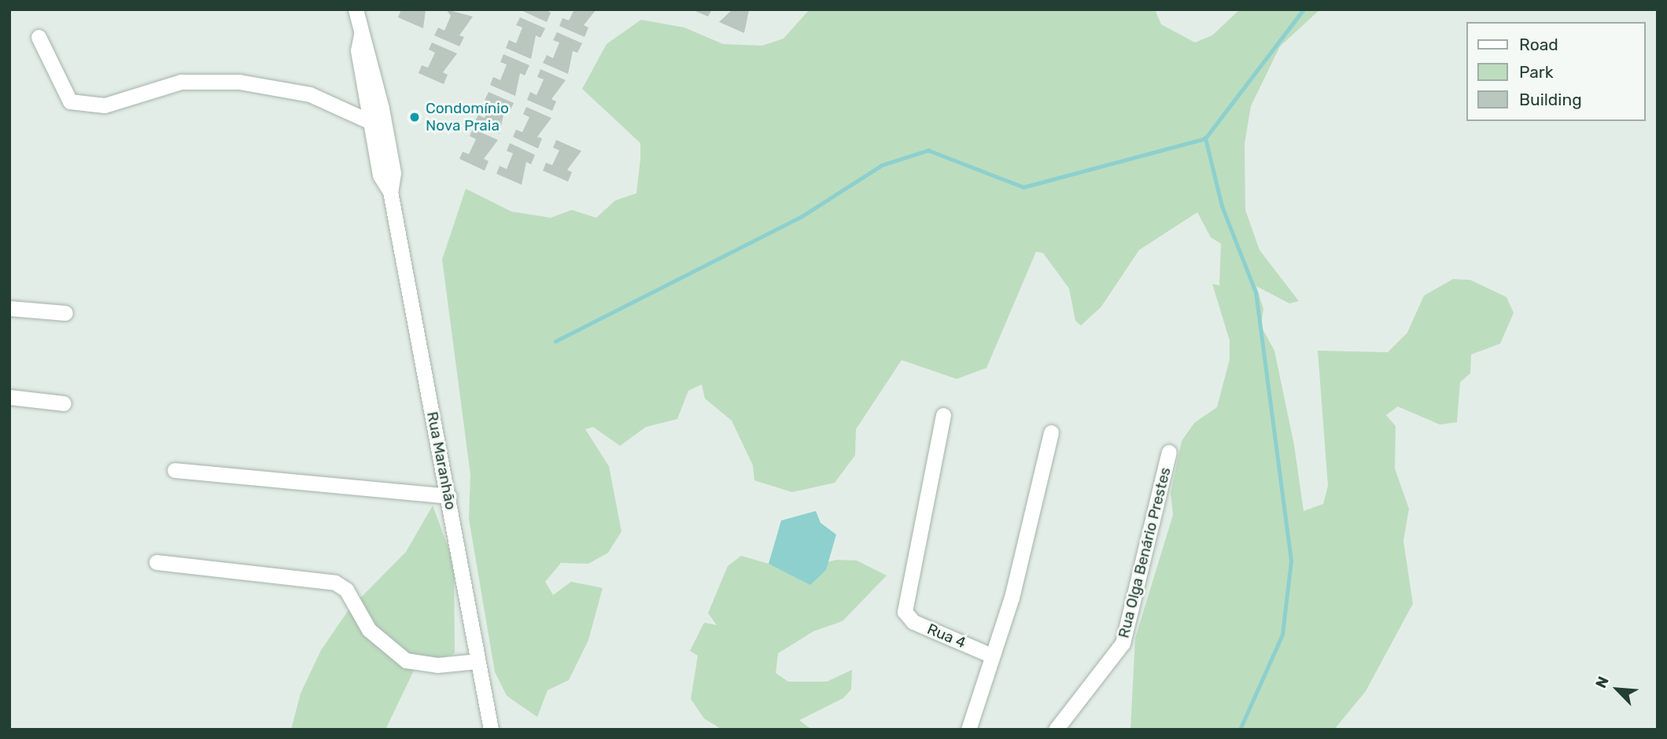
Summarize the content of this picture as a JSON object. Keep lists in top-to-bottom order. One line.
{"streets":{"street":["Rua Maranhão","Rua Olga Benário Prestes","Rua 4"]},"places":["Condomínio Nova Praia"],"legend":["Road","Park","Building"],"north":"top left"}
